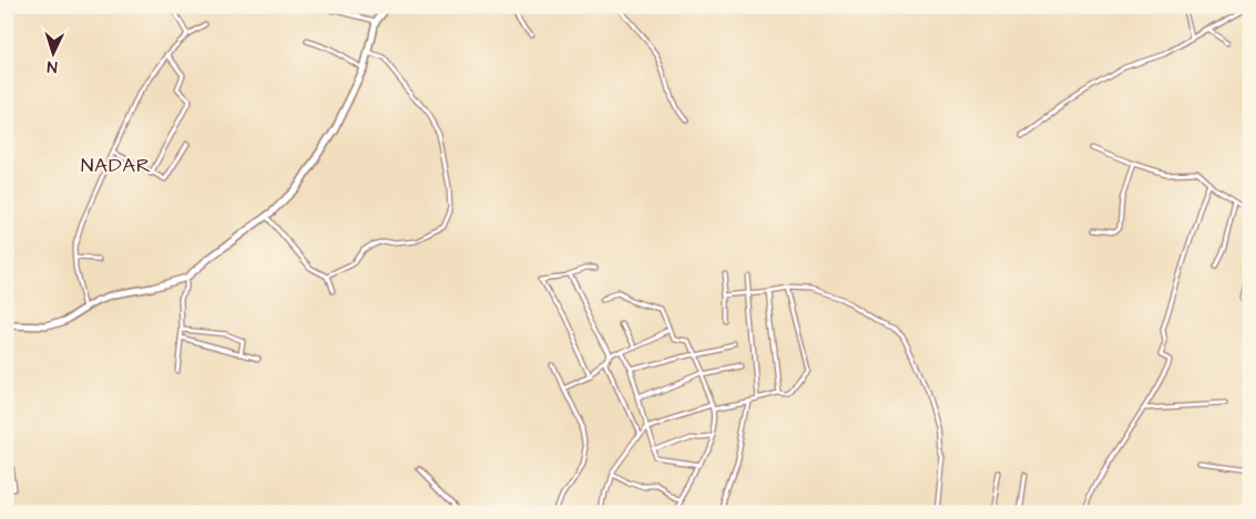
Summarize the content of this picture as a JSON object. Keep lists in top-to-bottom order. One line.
{"districts":["NADAR"],"north":"bottom"}
